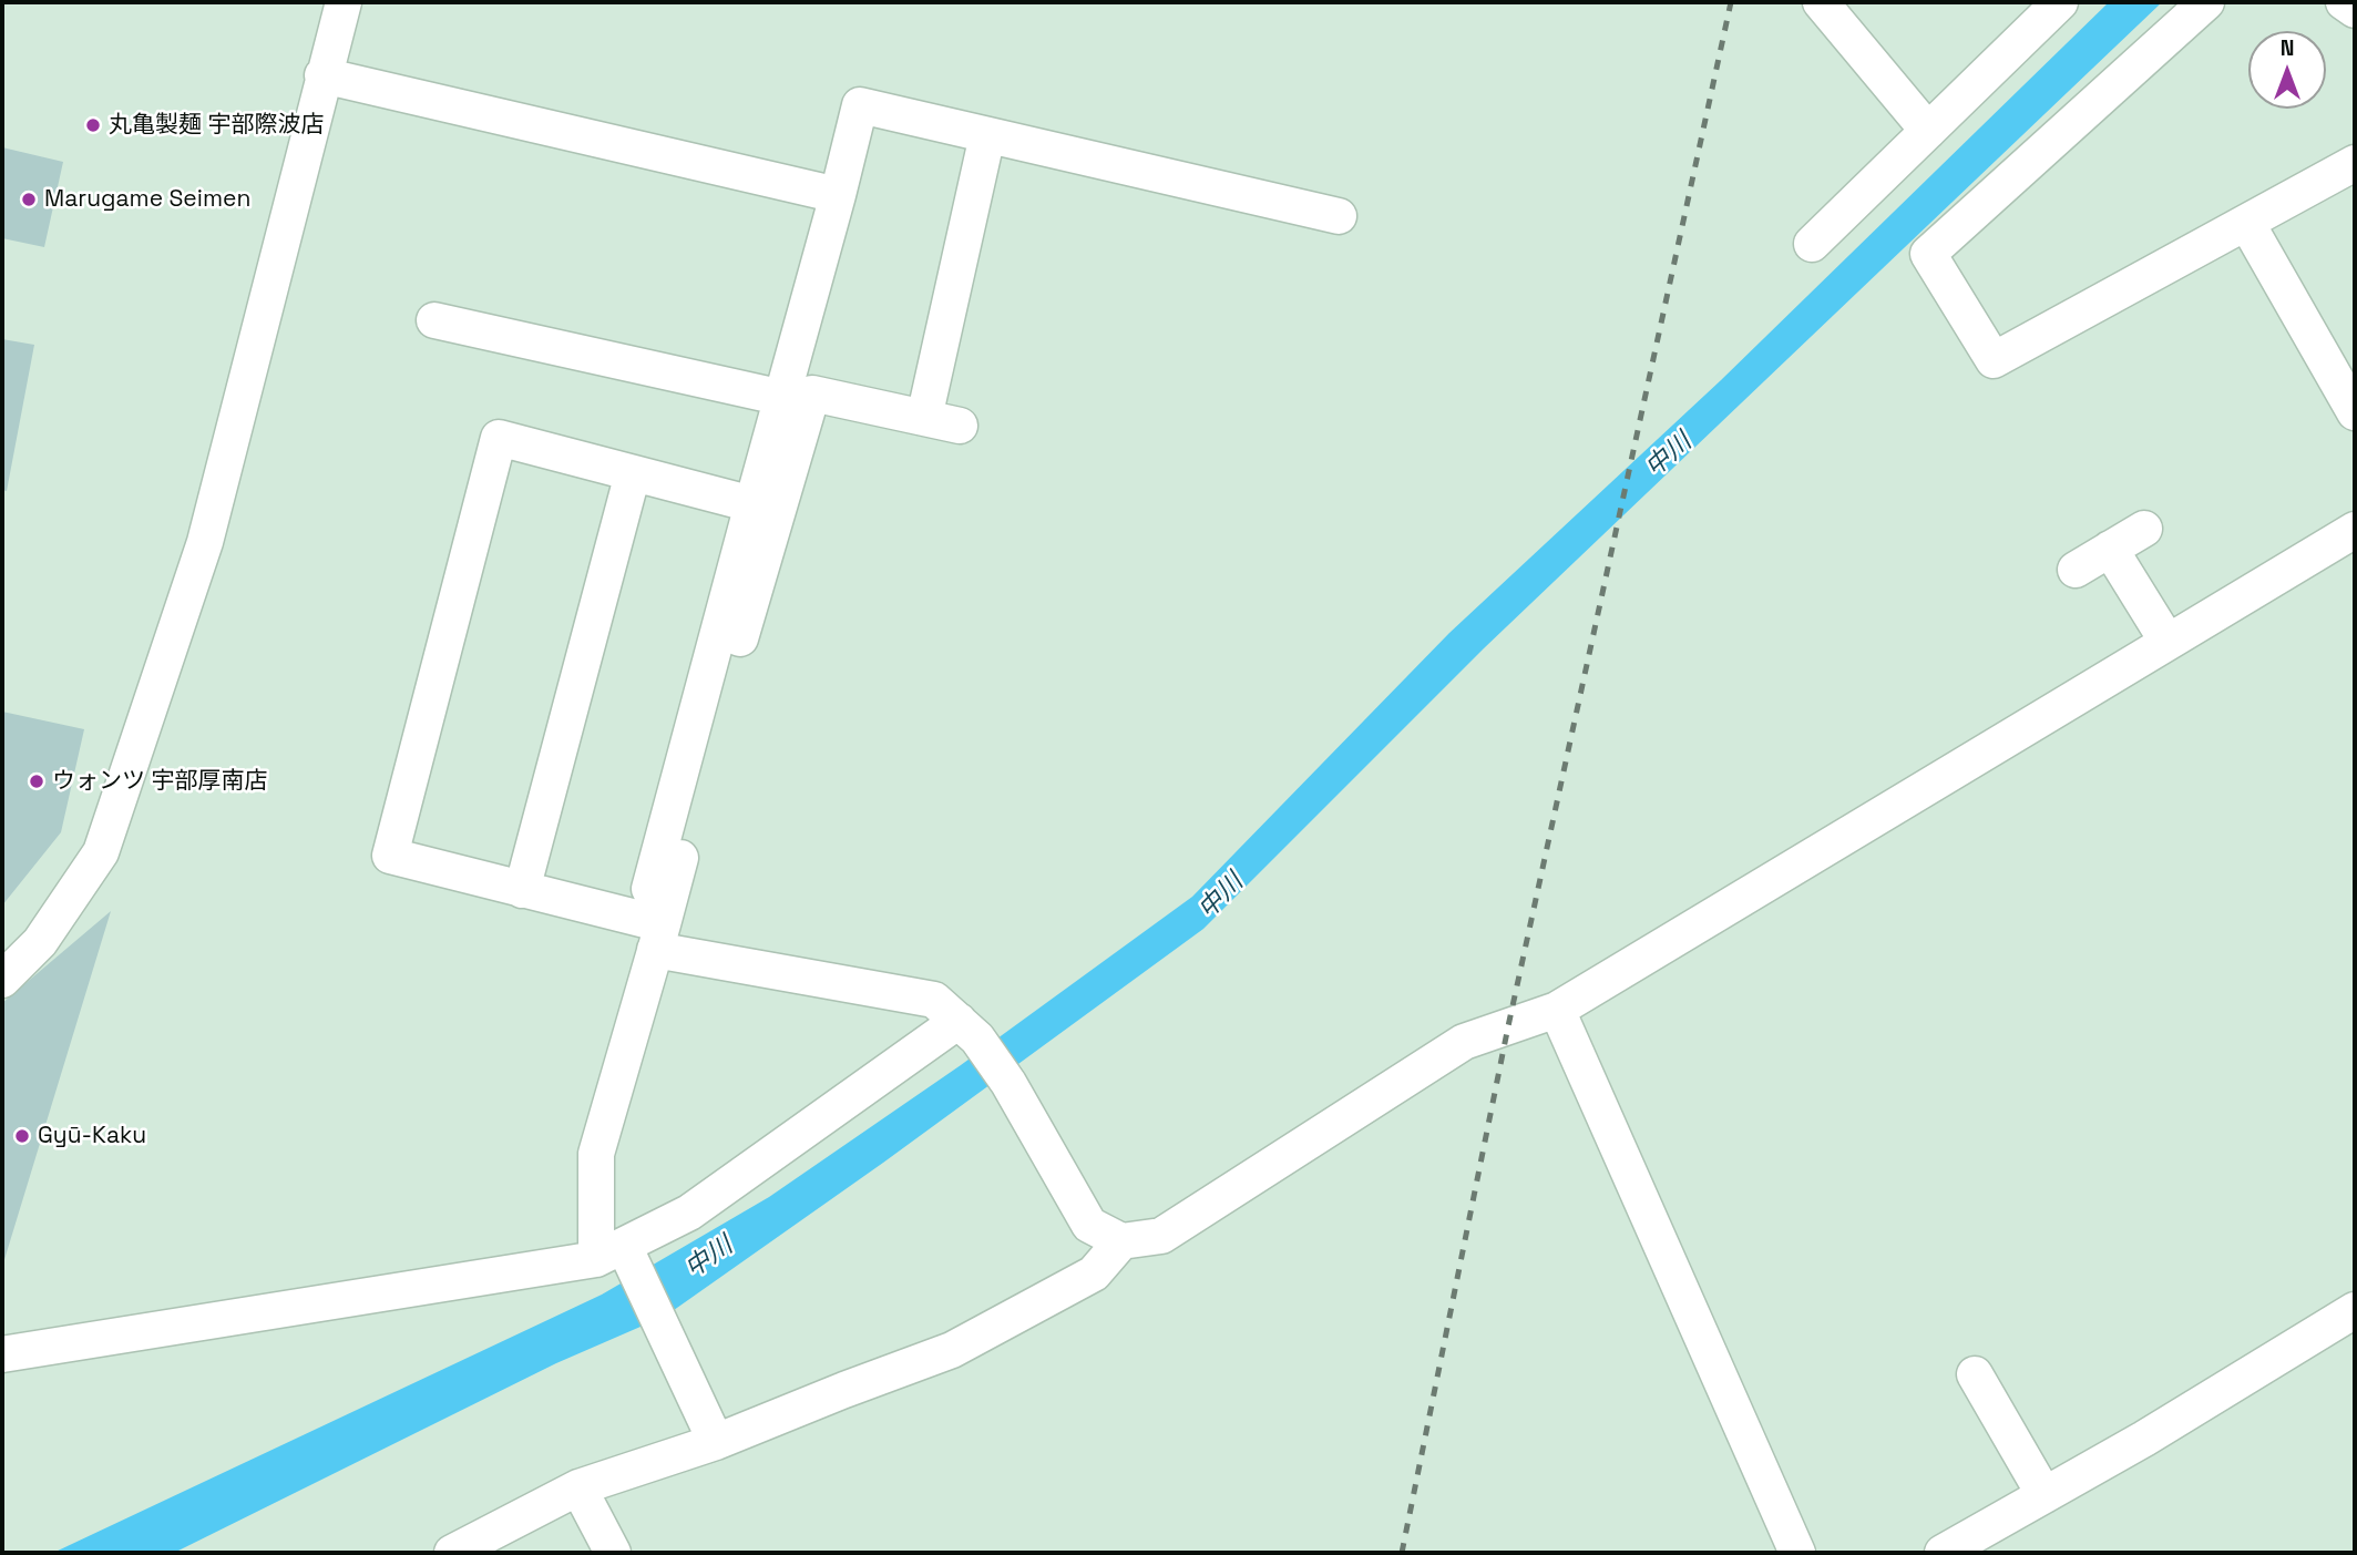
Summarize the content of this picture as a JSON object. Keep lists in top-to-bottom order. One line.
{"water":["中川"],"places":["丸亀製麺 宇部際波店","Marugame Seimen","ウォンツ 宇部厚南店","Gyū-Kaku"],"north":"top"}
